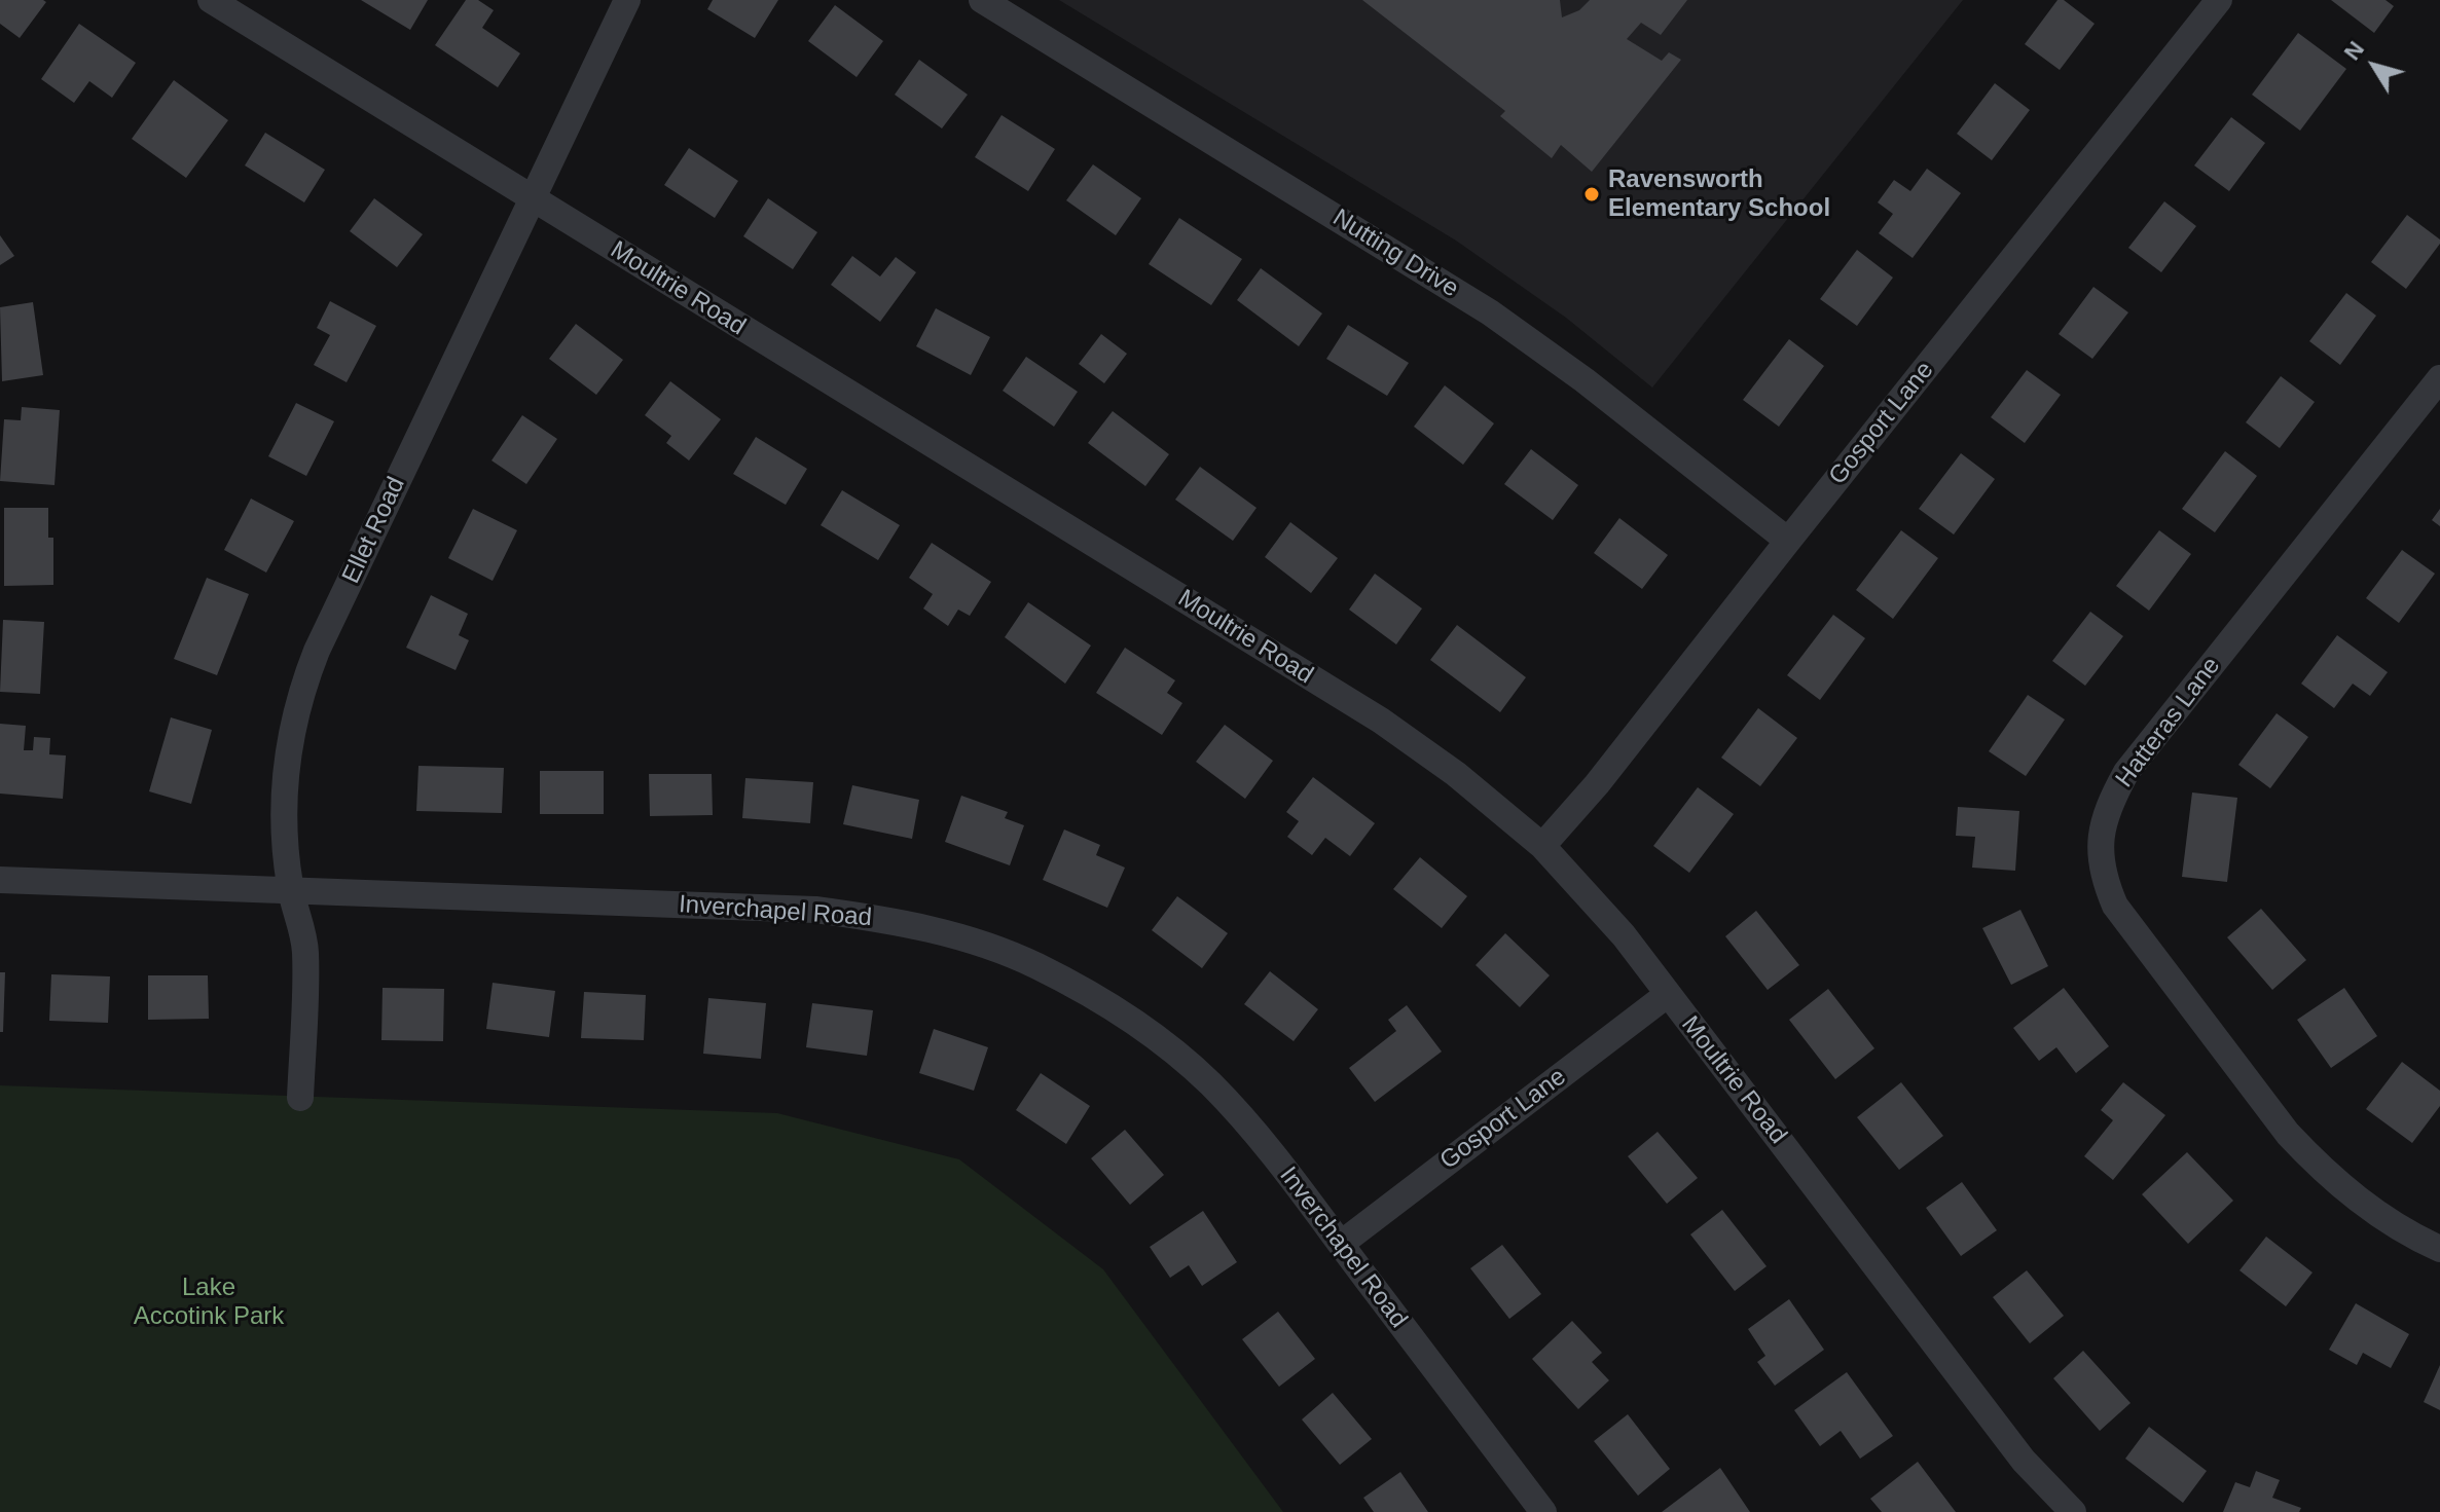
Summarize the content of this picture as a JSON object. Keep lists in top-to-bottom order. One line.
{"streets":{"street":["Nutting Drive","Moultrie Road","Gosport Lane","Ellet Road","Hatteras Lane","Inverchapel Road"]},"crossings":[["Nutting Drive","Gosport Lane"],["Moultrie Road","Gosport Lane"],["Moultrie Road","Ellet Road"],["Gosport Lane","Inverchapel Road"],["Ellet Road","Inverchapel Road"]],"parks":["Lake Accotink Park"],"places":["Ravensworth Elementary School"],"north":"top left"}
